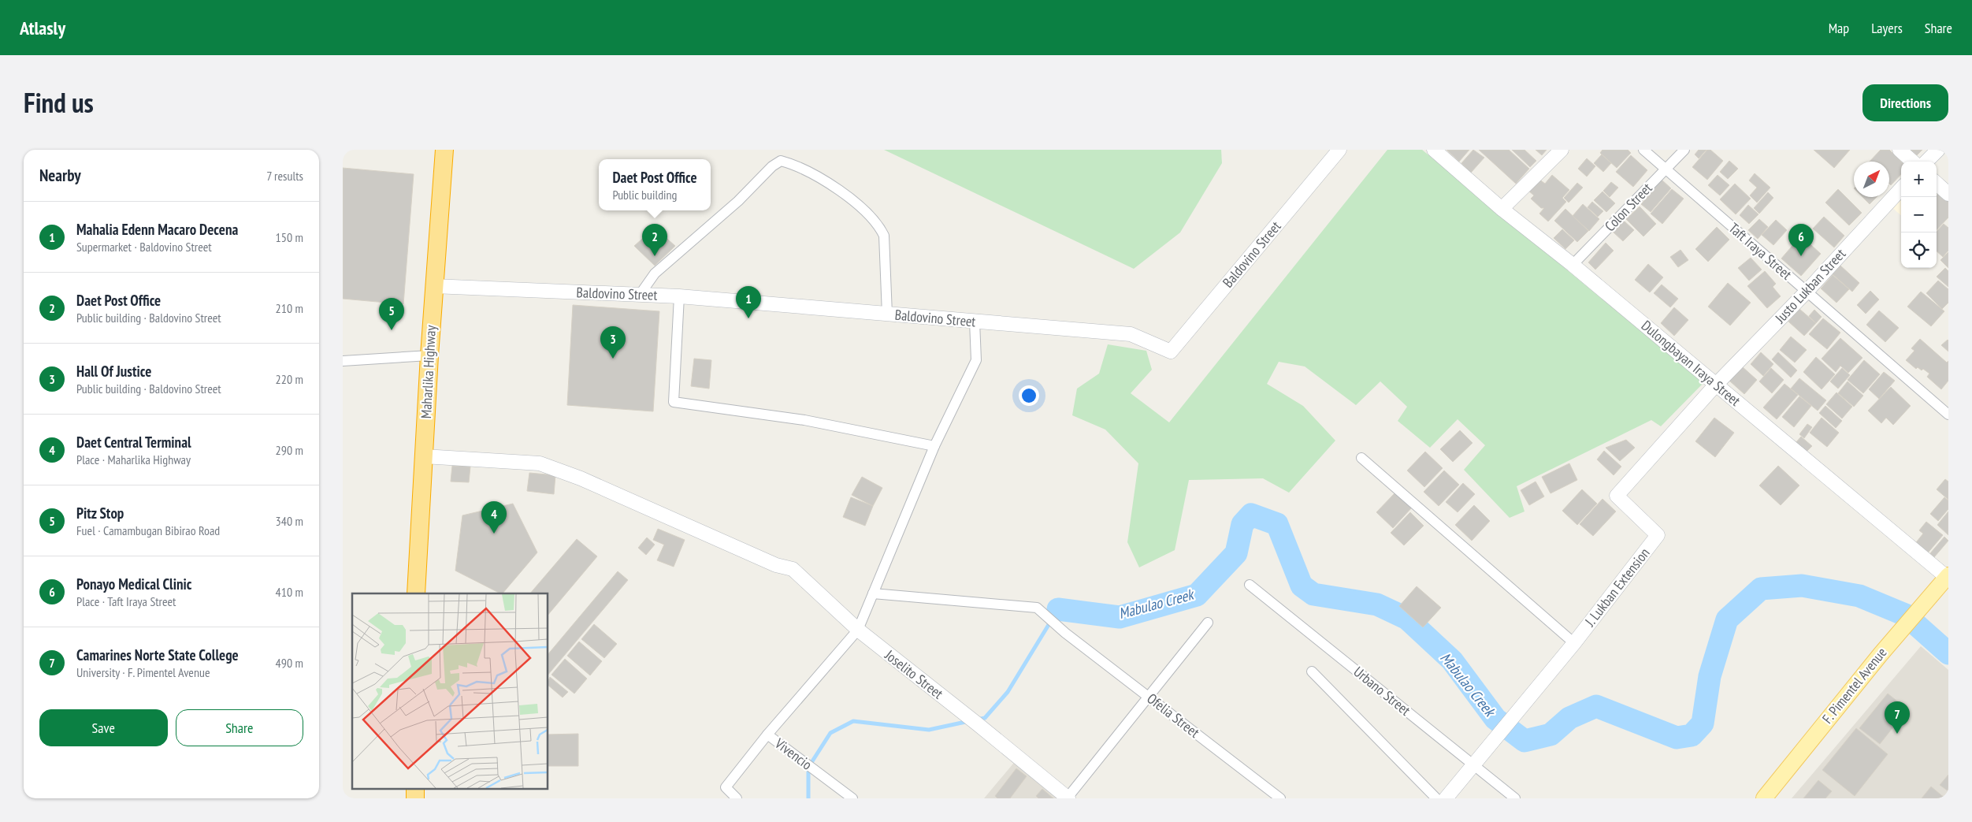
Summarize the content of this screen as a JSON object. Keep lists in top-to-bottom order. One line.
{"streets":{"highway":["Maharlika Highway"],"main road":["F. Pimentel Avenue"],"street":["Colon Street","Taft Iraya Street","Baldovino Street","Justo Lukban Street","Dulongbayan Iraya Street","J. Lukban Extension","Joselito Street","Urbano Street","Ofelia Street","Vivencio"]},"crossings":[["Colon Street","Taft Iraya Street"],["Colon Street","Dulongbayan Iraya Street"],["Taft Iraya Street","Justo Lukban Street"],["Baldovino Street","Maharlika Highway"],["Justo Lukban Street","Dulongbayan Iraya Street"],["Justo Lukban Street","J. Lukban Extension"],["Dulongbayan Iraya Street","J. Lukban Extension"],["Dulongbayan Iraya Street","F. Pimentel Avenue"],["Maharlika Highway","Joselito Street"],["J. Lukban Extension","Urbano Street"]],"water":["Mabulao Creek"],"north":"top right","page":{"header":"Atlasly","nav":["Map","Layers","Share"],"title":"Find us","buttons":["Directions",["Save","Share"]],"heading":["Nearby","7 results"],"popup":["Daet Post Office","Public building"],"map_buttons":["+","−"],"list":[{"mark":"1","name":"Mahalia Edenn Macaro Decena","note":"Supermarket · Baldovino Street","value":"150 m"},{"mark":"2","name":"Daet Post Office","note":"Public building · Baldovino Street","value":"210 m"},{"mark":"3","name":"Hall Of Justice","note":"Public building · Baldovino Street","value":"220 m"},{"mark":"4","name":"Daet Central Terminal","note":"Place · Maharlika Highway","value":"290 m"},{"mark":"5","name":"Pitz Stop","note":"Fuel · Camambugan Bibirao Road","value":"340 m"},{"mark":"6","name":"Ponayo Medical Clinic","note":"Place · Taft Iraya Street","value":"410 m"},{"mark":"7","name":"Camarines Norte State College","note":"University · F. Pimentel Avenue","value":"490 m"}],"pins":["2","6","1","5","3","4","7"]}}
